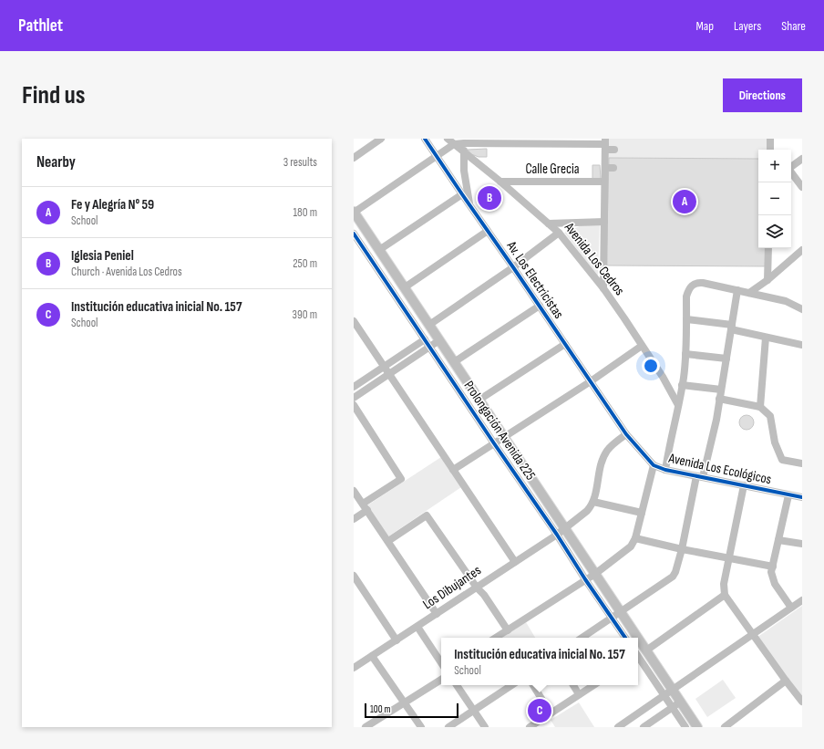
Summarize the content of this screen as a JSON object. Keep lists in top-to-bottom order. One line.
{"streets":{"main road":["Prolongación Avenida 225"],"street":["Calle Grecia","Avenida Los Cedros","Av. Los Electricistas","Avenida Los Ecológicos","Los Dibujantes"]},"crossings":[["Calle Grecia","Avenida Los Cedros"],["Av. Los Electricistas","Avenida Los Ecológicos"],["Prolongación Avenida 225","Los Dibujantes"]],"scale_bar":"100 m","page":{"header":"Pathlet","nav":["Map","Layers","Share"],"buttons":"Directions","title":"Find us","heading":["Nearby","3 results"],"map_buttons":["+","−"],"pins":["B","A","C"],"list":[{"mark":"A","name":"Fe y Alegría N° 59","note":"School","value":"180 m"},{"mark":"B","name":"Iglesia Peniel","note":"Church · Avenida Los Cedros","value":"250 m"},{"mark":"C","name":"Institución educativa inicial No. 157","note":"School","value":"390 m"}],"popup":["Institución educativa inicial No. 157","School"],"scale":"100 m"}}
